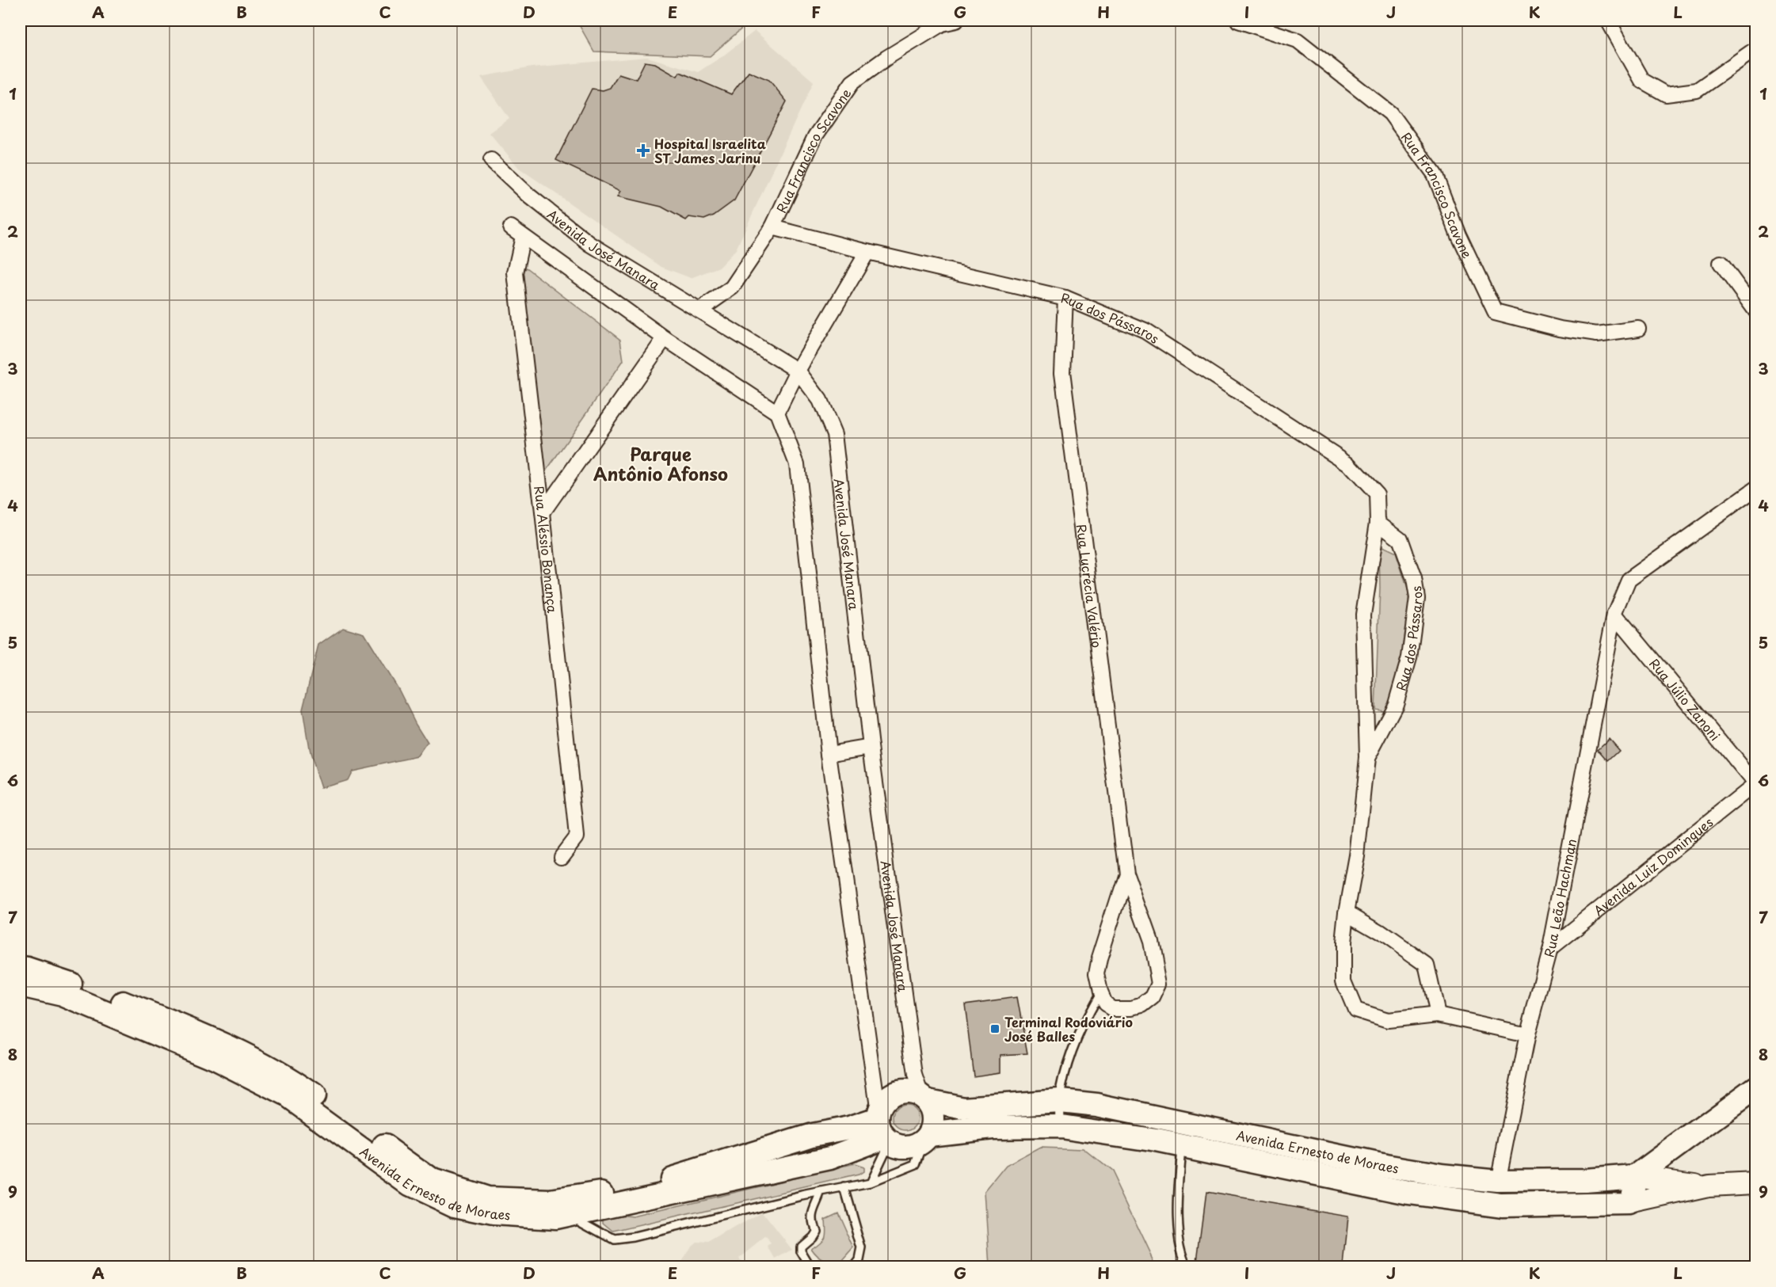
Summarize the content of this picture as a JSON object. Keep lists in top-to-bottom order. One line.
{"streets":{"main road":["Avenida Ernesto de Moraes"],"street":["Rua Francisco Scavone","Avenida José Manara","Rua dos Pássaros","Rua Aléssio Bonança","Rua Lucrécia Valério","Rua Júlio Zanoni","Avenida Luiz Domingues","Rua Leão Hachman"]},"crossings":[["Rua Francisco Scavone","Avenida José Manara"],["Rua Francisco Scavone","Rua dos Pássaros"],["Avenida José Manara","Avenida Ernesto de Moraes"],["Rua dos Pássaros","Rua Lucrécia Valério"],["Rua dos Pássaros","Rua Leão Hachman"],["Rua Júlio Zanoni","Avenida Luiz Domingues"],["Rua Júlio Zanoni","Rua Leão Hachman"],["Avenida Luiz Domingues","Rua Leão Hachman"],["Rua Leão Hachman","Avenida Ernesto de Moraes"]],"districts":["Parque Antônio Afonso"],"places":{"health":["Hospital Israelita ST James Jarinu"],"transit":["Terminal Rodoviário José Balles"]},"grid":{"columns":["A","B","C","D","E","F","G","H","I","J","K","L"],"rows":["1","2","3","4","5","6","7","8","9"]}}
